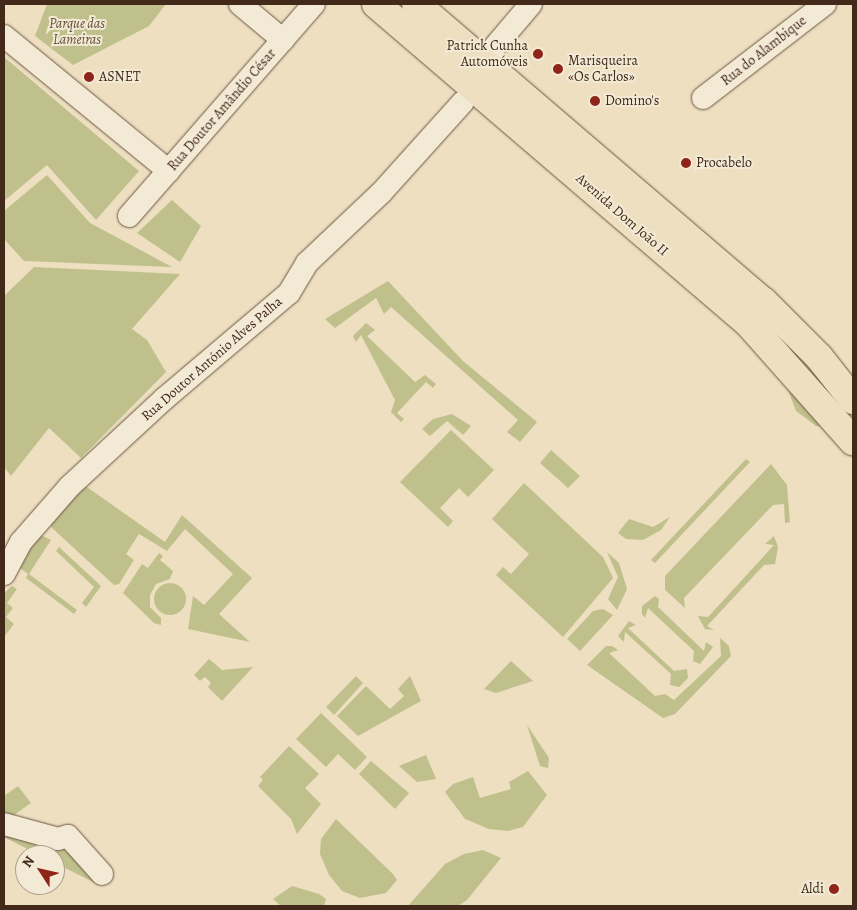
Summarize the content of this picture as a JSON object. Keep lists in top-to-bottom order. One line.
{"streets":{"main road":["Avenida Dom João II"],"street":["Rua do Alambique","Rua Doutor Amândio César","Rua Doutor António Alves Palha"]},"parks":["Parque das Lameiras"],"places":["Patrick Cunha Automóveis","Marisqueira «Os Carlos»","ASNET","Domino's","Procabelo","Aldi"],"north":"top left"}
